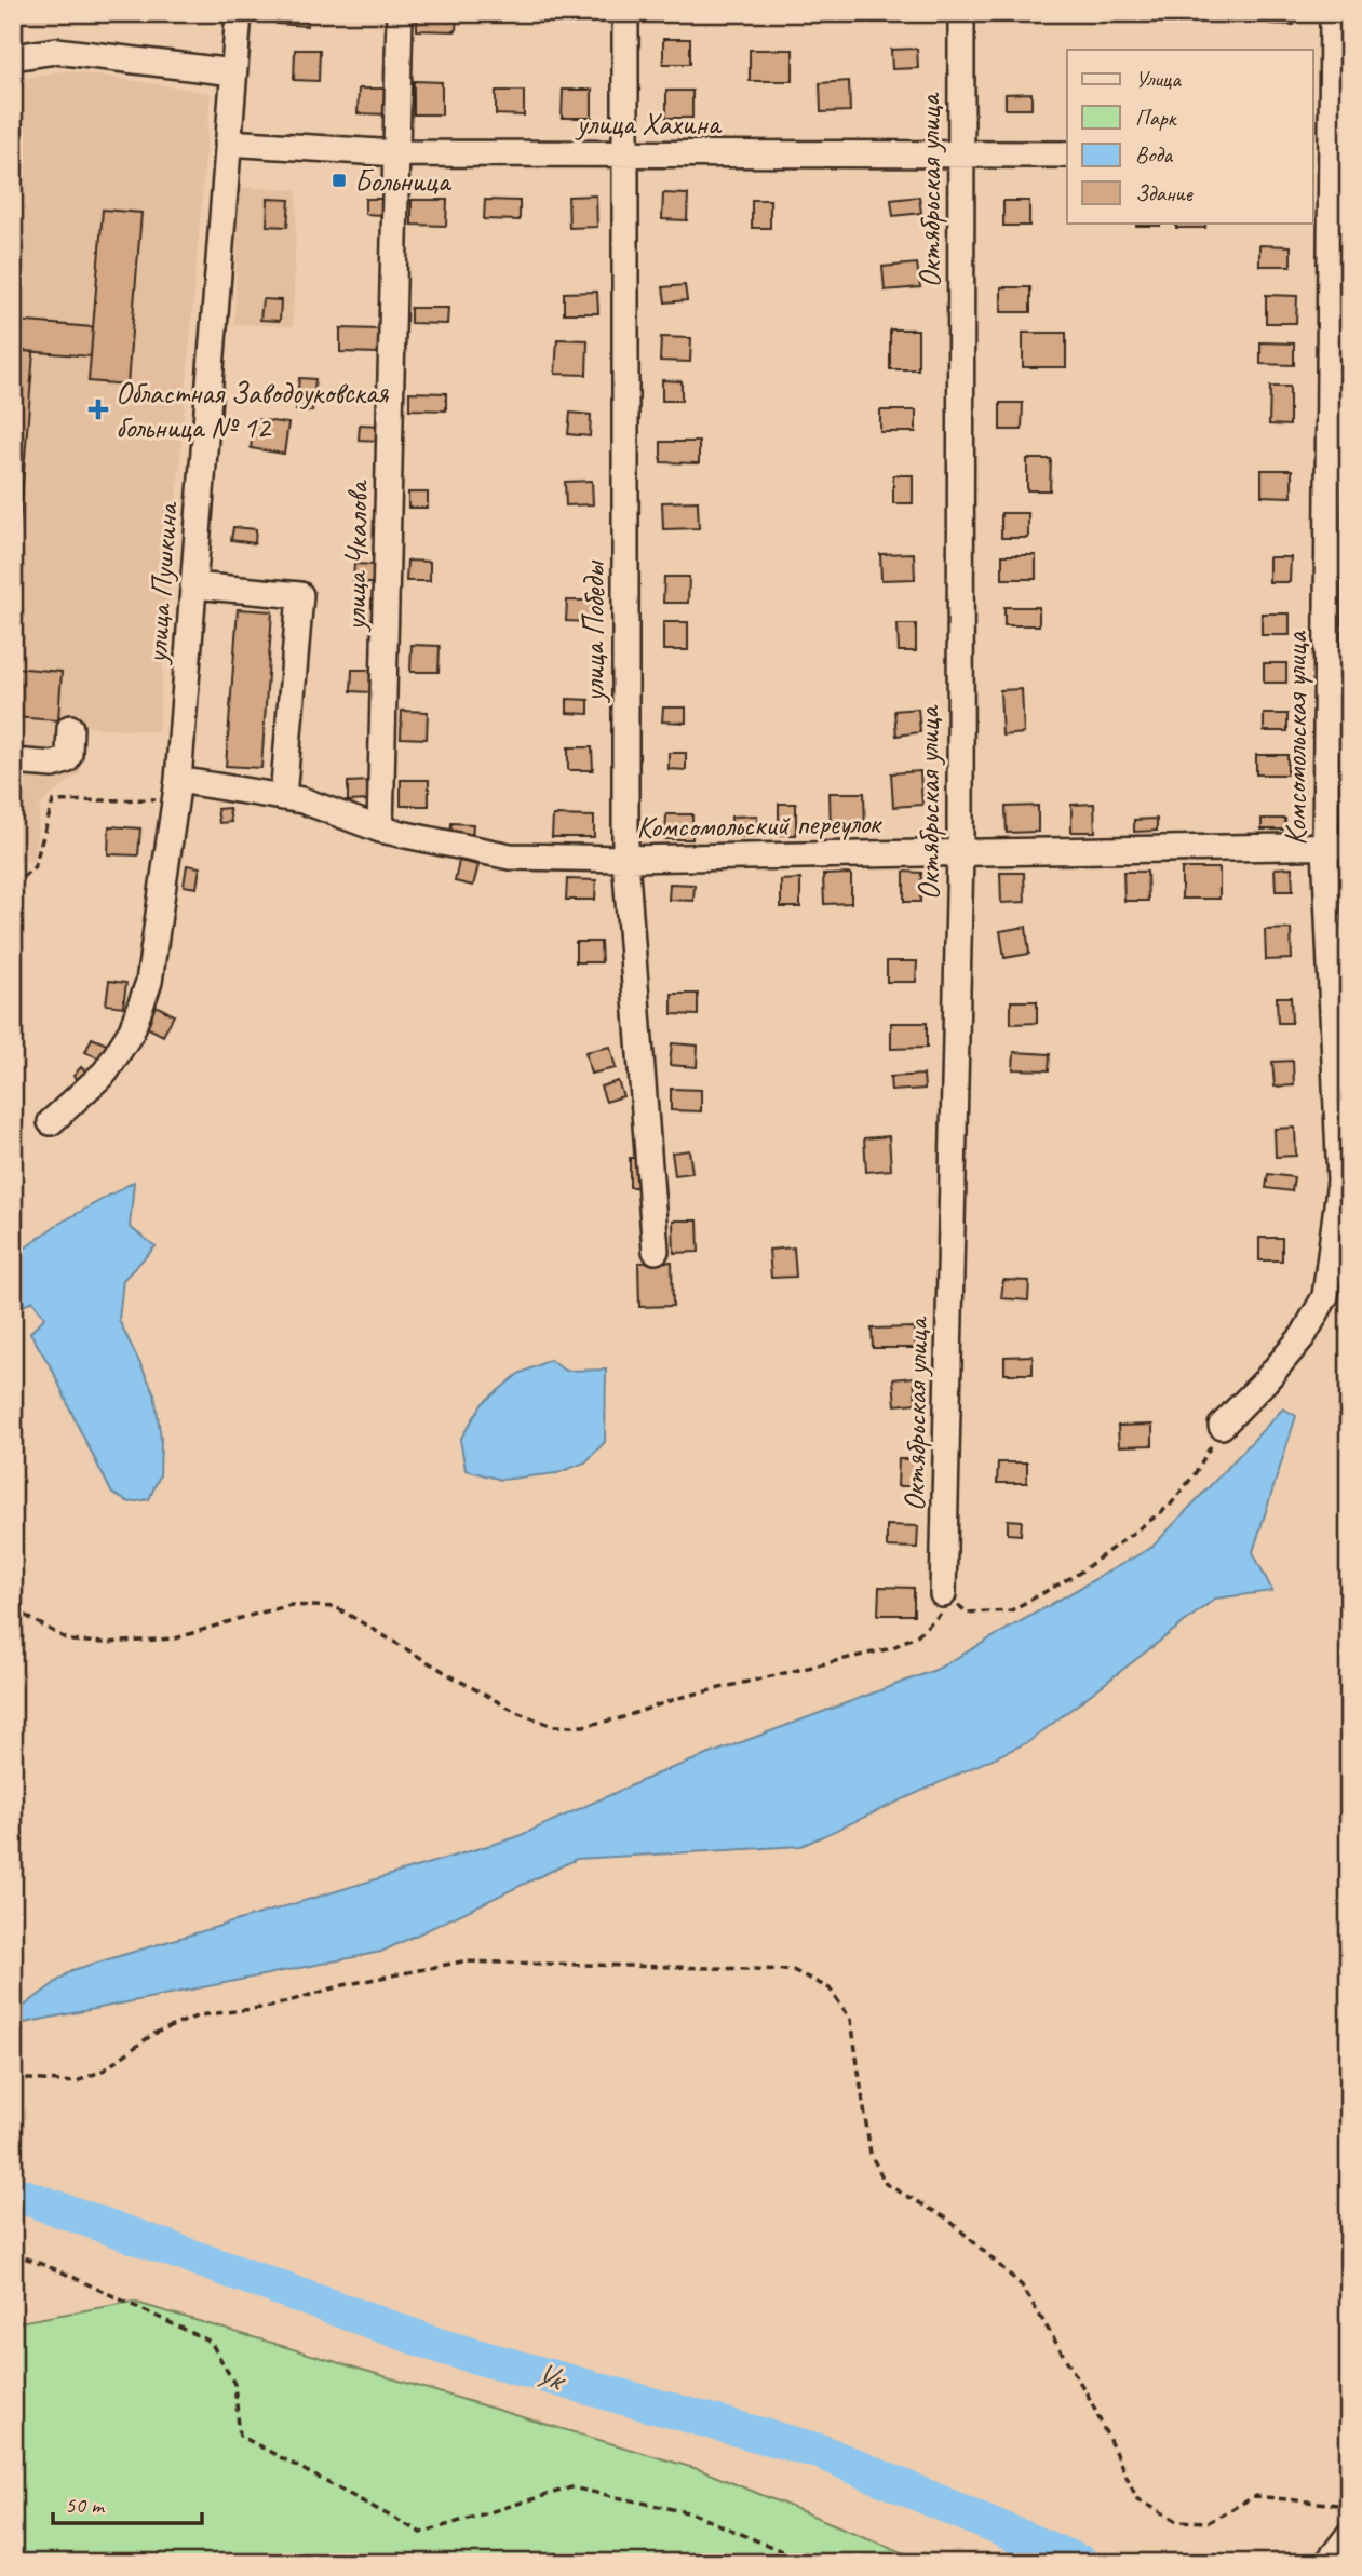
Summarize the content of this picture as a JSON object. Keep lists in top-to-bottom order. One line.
{"streets":{"street":["улица Хахина","Октябрьская улица","улица Чкалова","улица Пушкина","улица Победы","Комсомольская улица","Комсомольский переулок"]},"crossings":[["улица Хахина","Октябрьская улица"],["улица Хахина","улица Чкалова"],["улица Хахина","улица Пушкина"],["улица Хахина","улица Победы"],["Октябрьская улица","Комсомольский переулок"],["улица Чкалова","Комсомольский переулок"],["улица Пушкина","Комсомольский переулок"],["улица Победы","Комсомольский переулок"],["Комсомольская улица","Комсомольский переулок"]],"water":["Ук"],"places":{"transit":["Больница"],"health":["Областная Заводоуковская больница № 12"]},"legend":["Улица","Парк","Вода","Здание"],"scale_bar":"50 m"}
